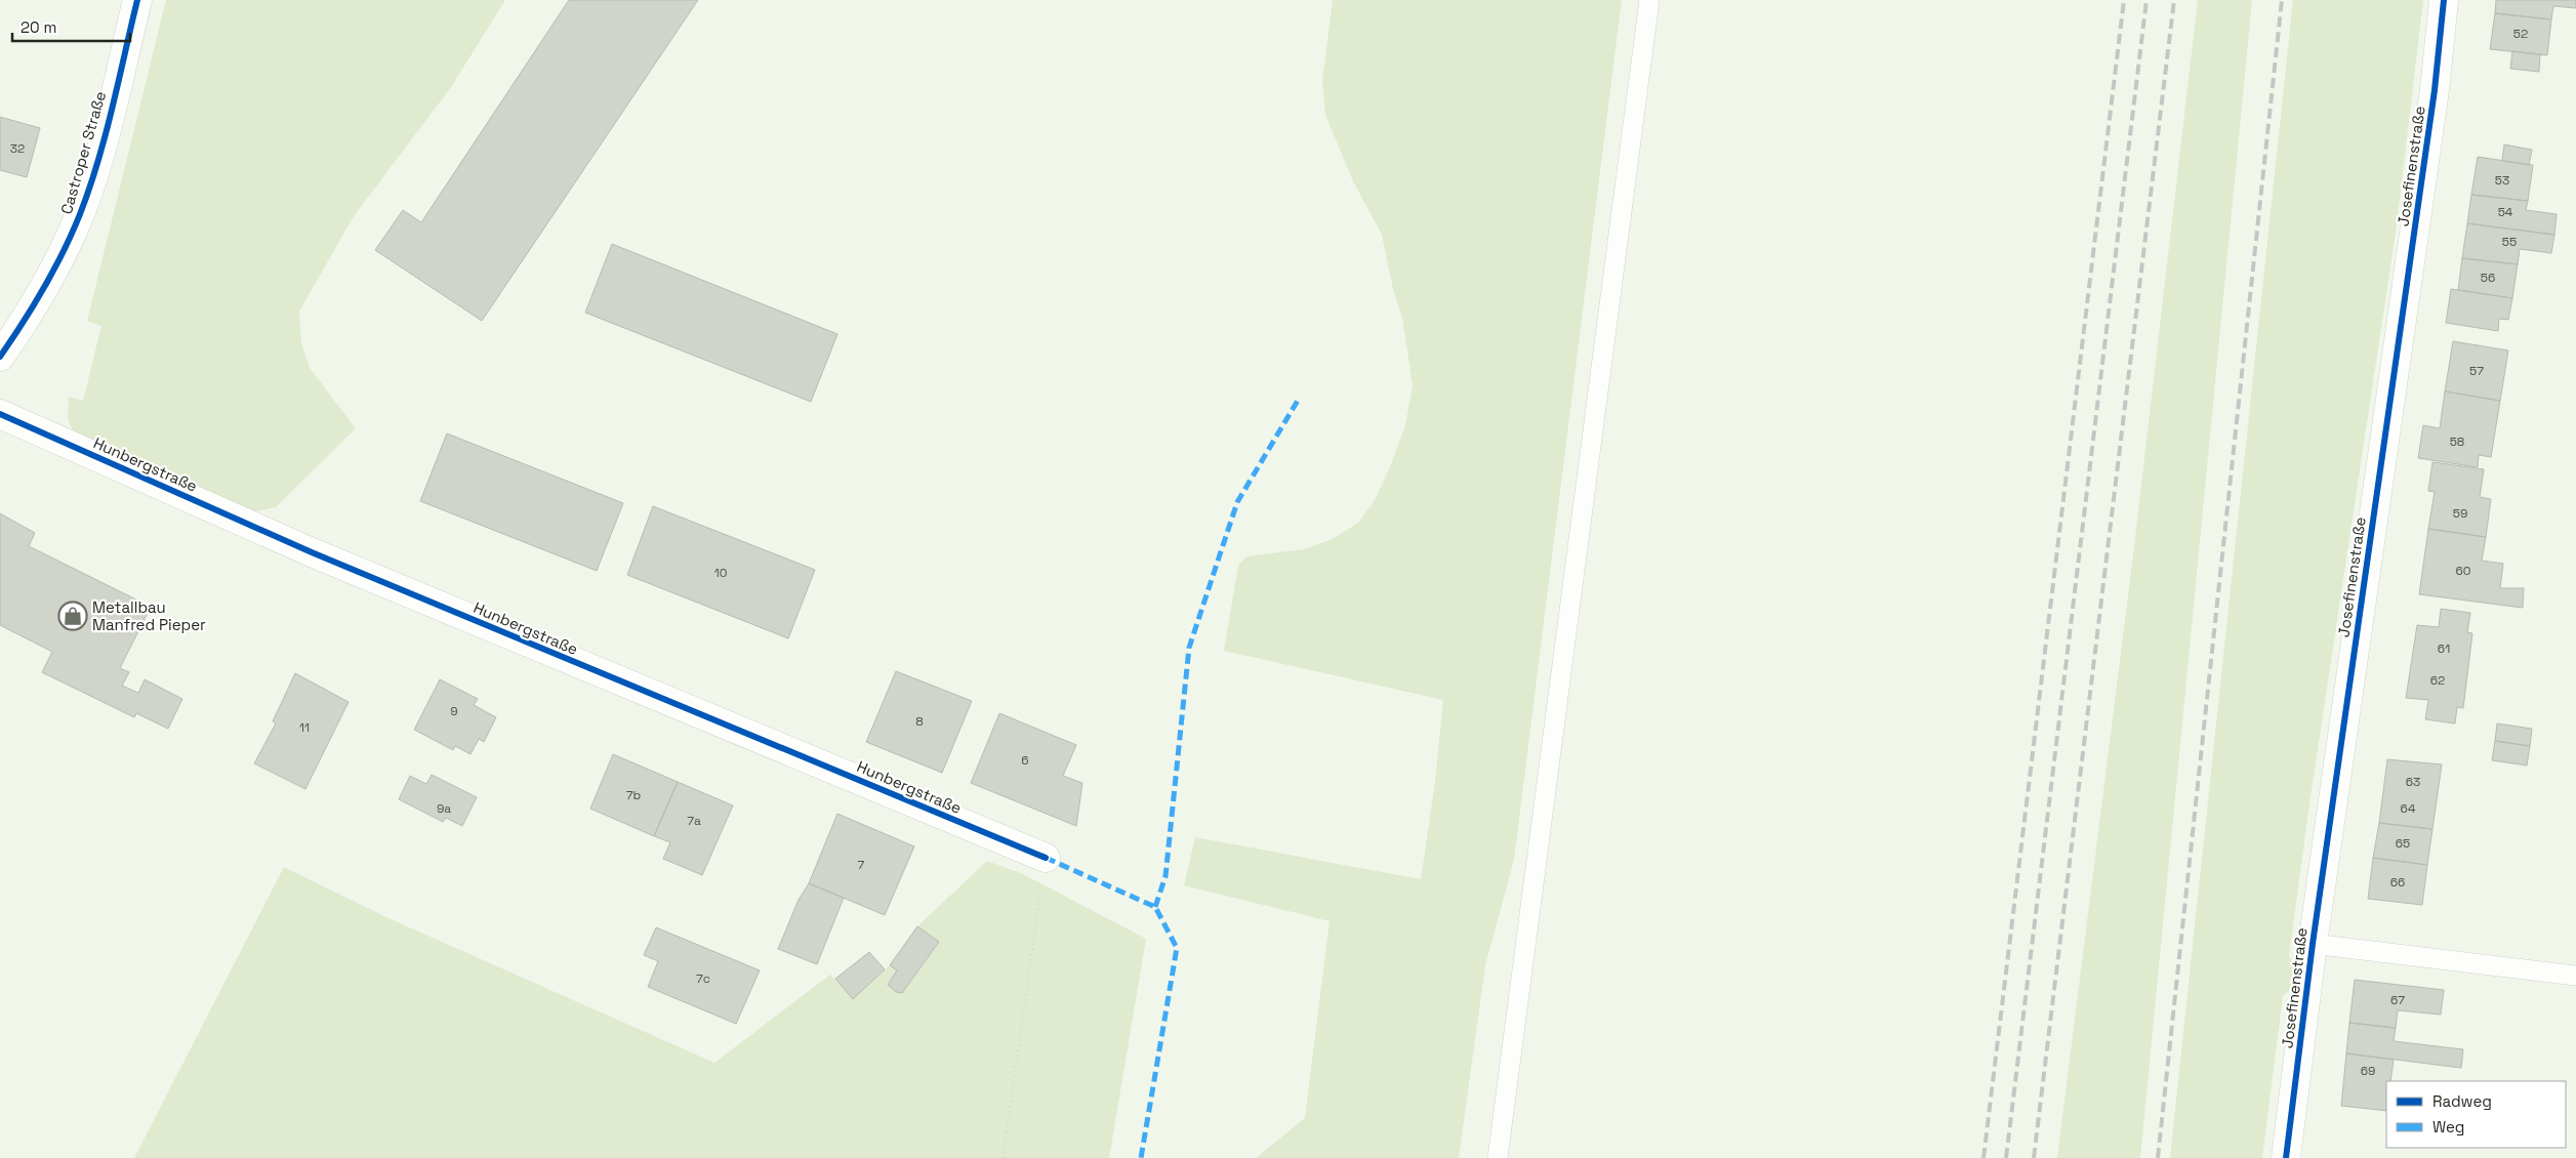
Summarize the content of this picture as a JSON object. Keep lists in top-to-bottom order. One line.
{"streets":{"street":["Castroper Straße","Josefinenstraße","Hunbergstraße"]},"places":{"shop":["Metallbau Manfred Pieper"]},"house_numbers":["52","32","53","54","55","56","57","58","59","60","10","61","62","9","8","11","6","63","7b","9a","64","7a","65","7","66","7c","67","69"],"legend":["Radweg","Weg"],"scale_bar":"20 m"}
